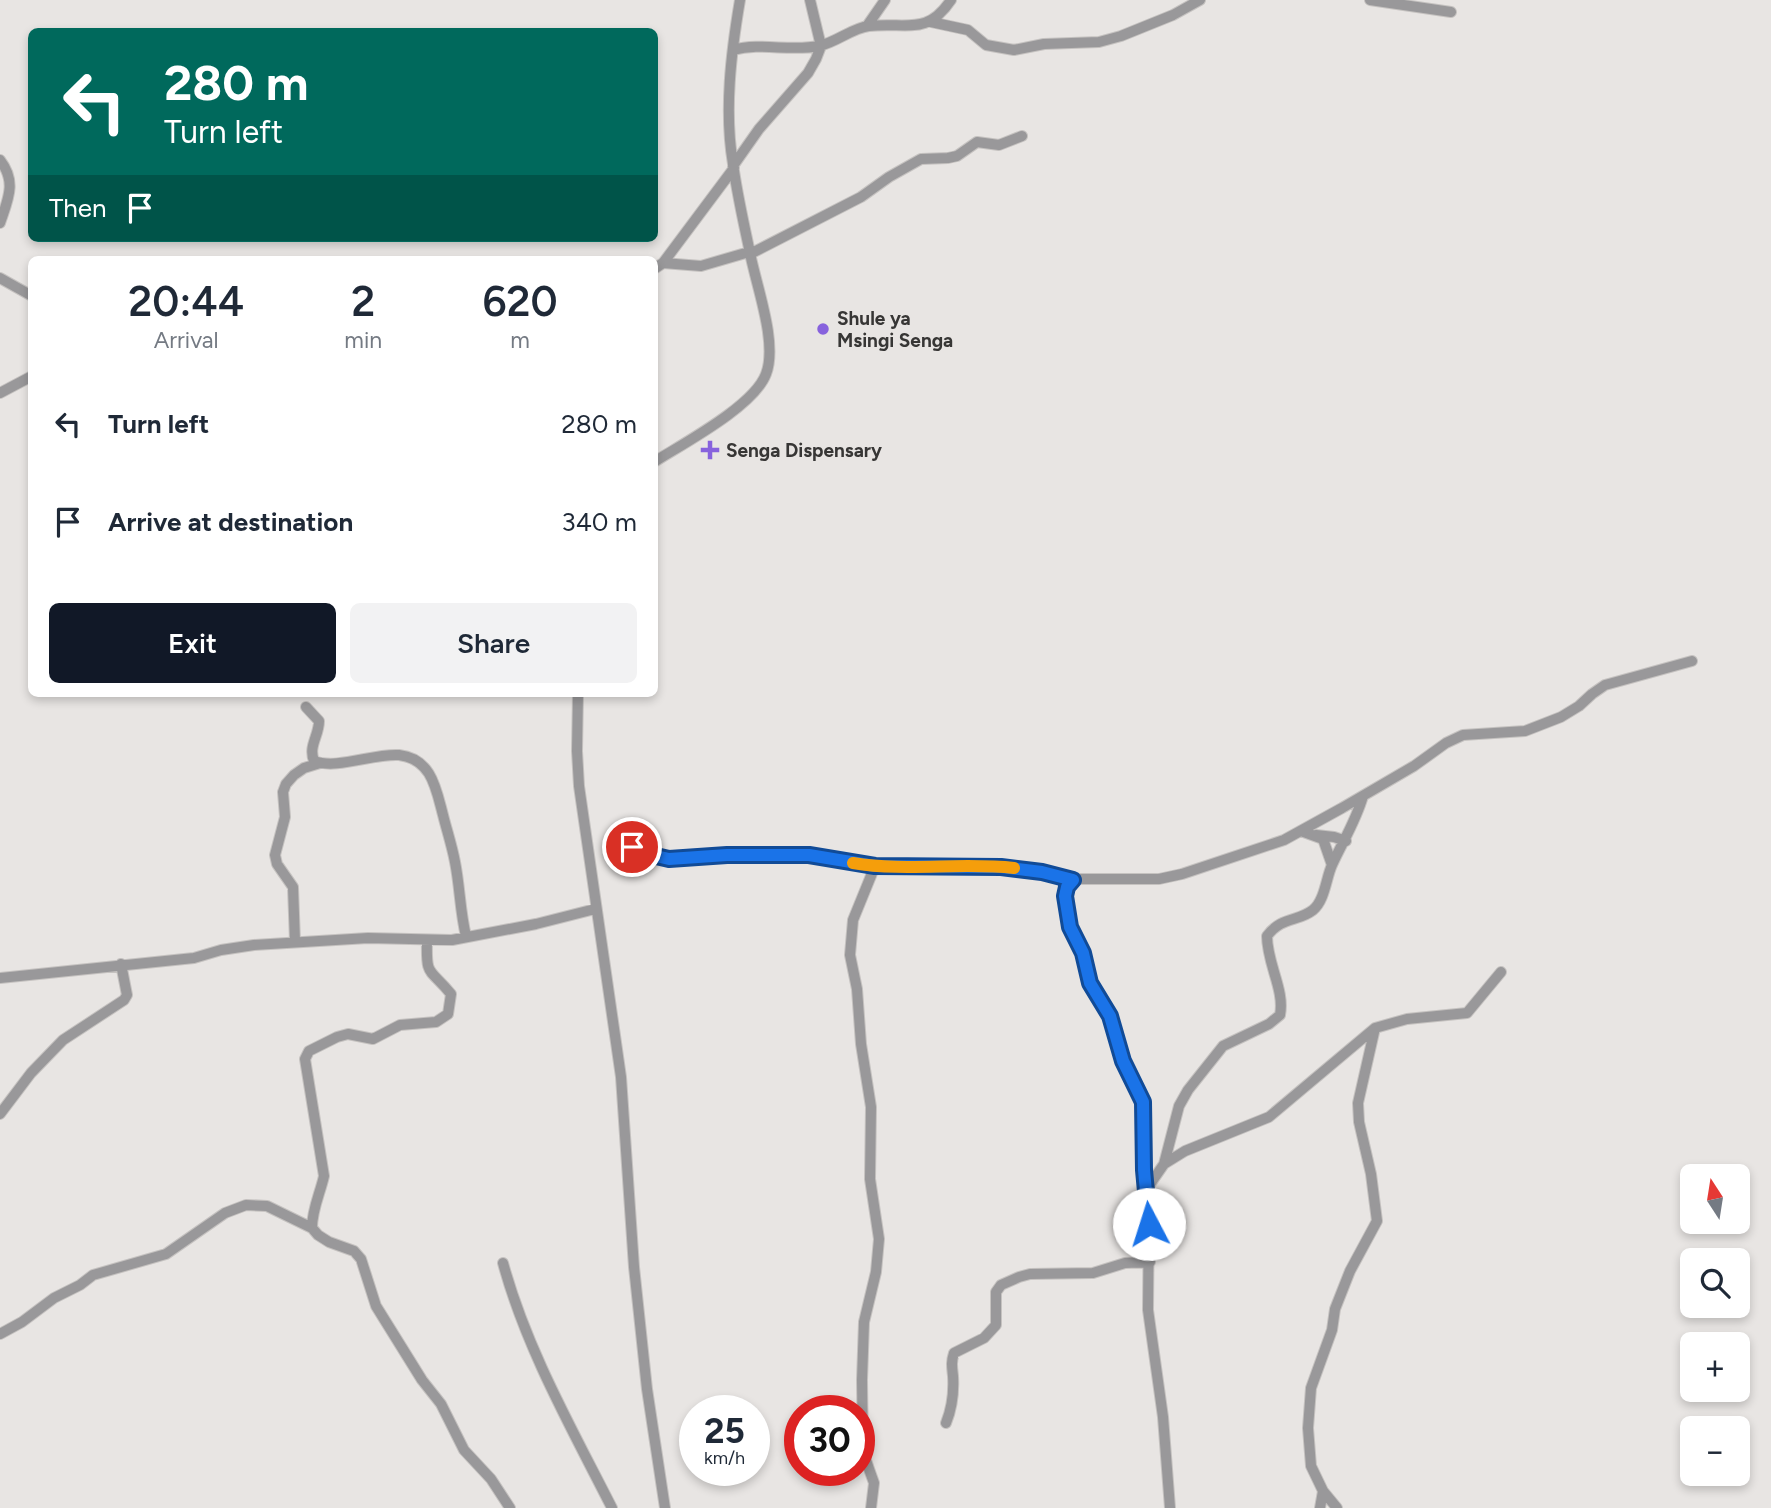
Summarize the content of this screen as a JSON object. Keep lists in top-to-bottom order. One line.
{"places":{"other":["Shule ya Msingi Senga"],"health":["Senga Dispensary"]},"north":"top","page":{"turn":["280 m","Turn left"],"then":"Then","eta":["20:44","Arrival","2","min","620","m"],"list":[{"name":"Turn left","value":"280 m"},{"name":"Arrive at destination","value":"340 m"}],"buttons":["Exit","Share"],"map_buttons":["+","−"],"speed":"25 km/h","limit":"30"}}
